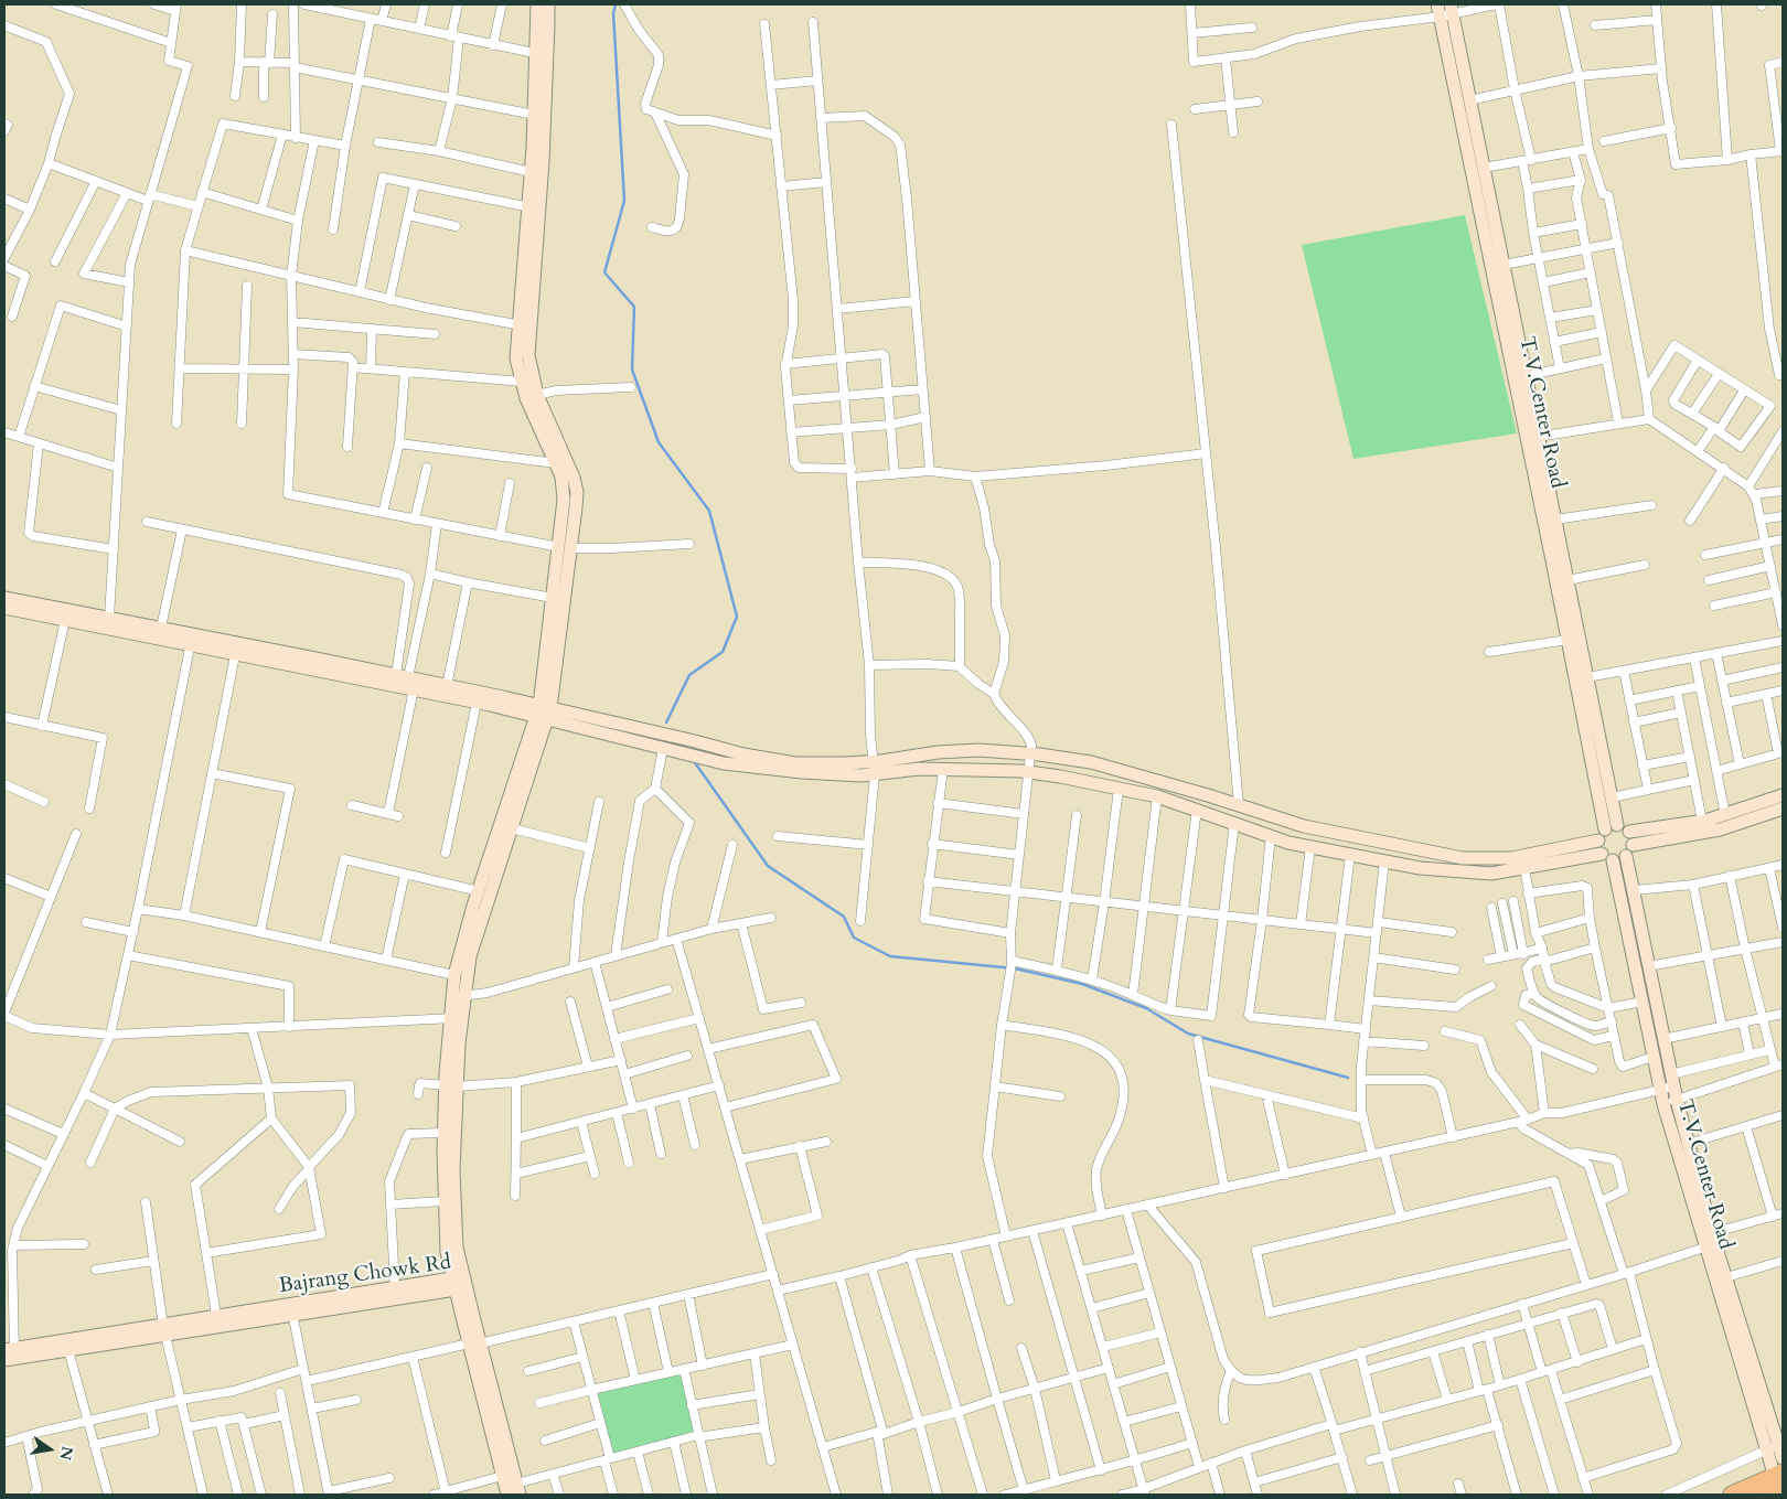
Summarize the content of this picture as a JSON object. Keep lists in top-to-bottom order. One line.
{"streets":{"street":["T.V.Center Road","Bajrang Chowk Rd"]},"north":"right"}
